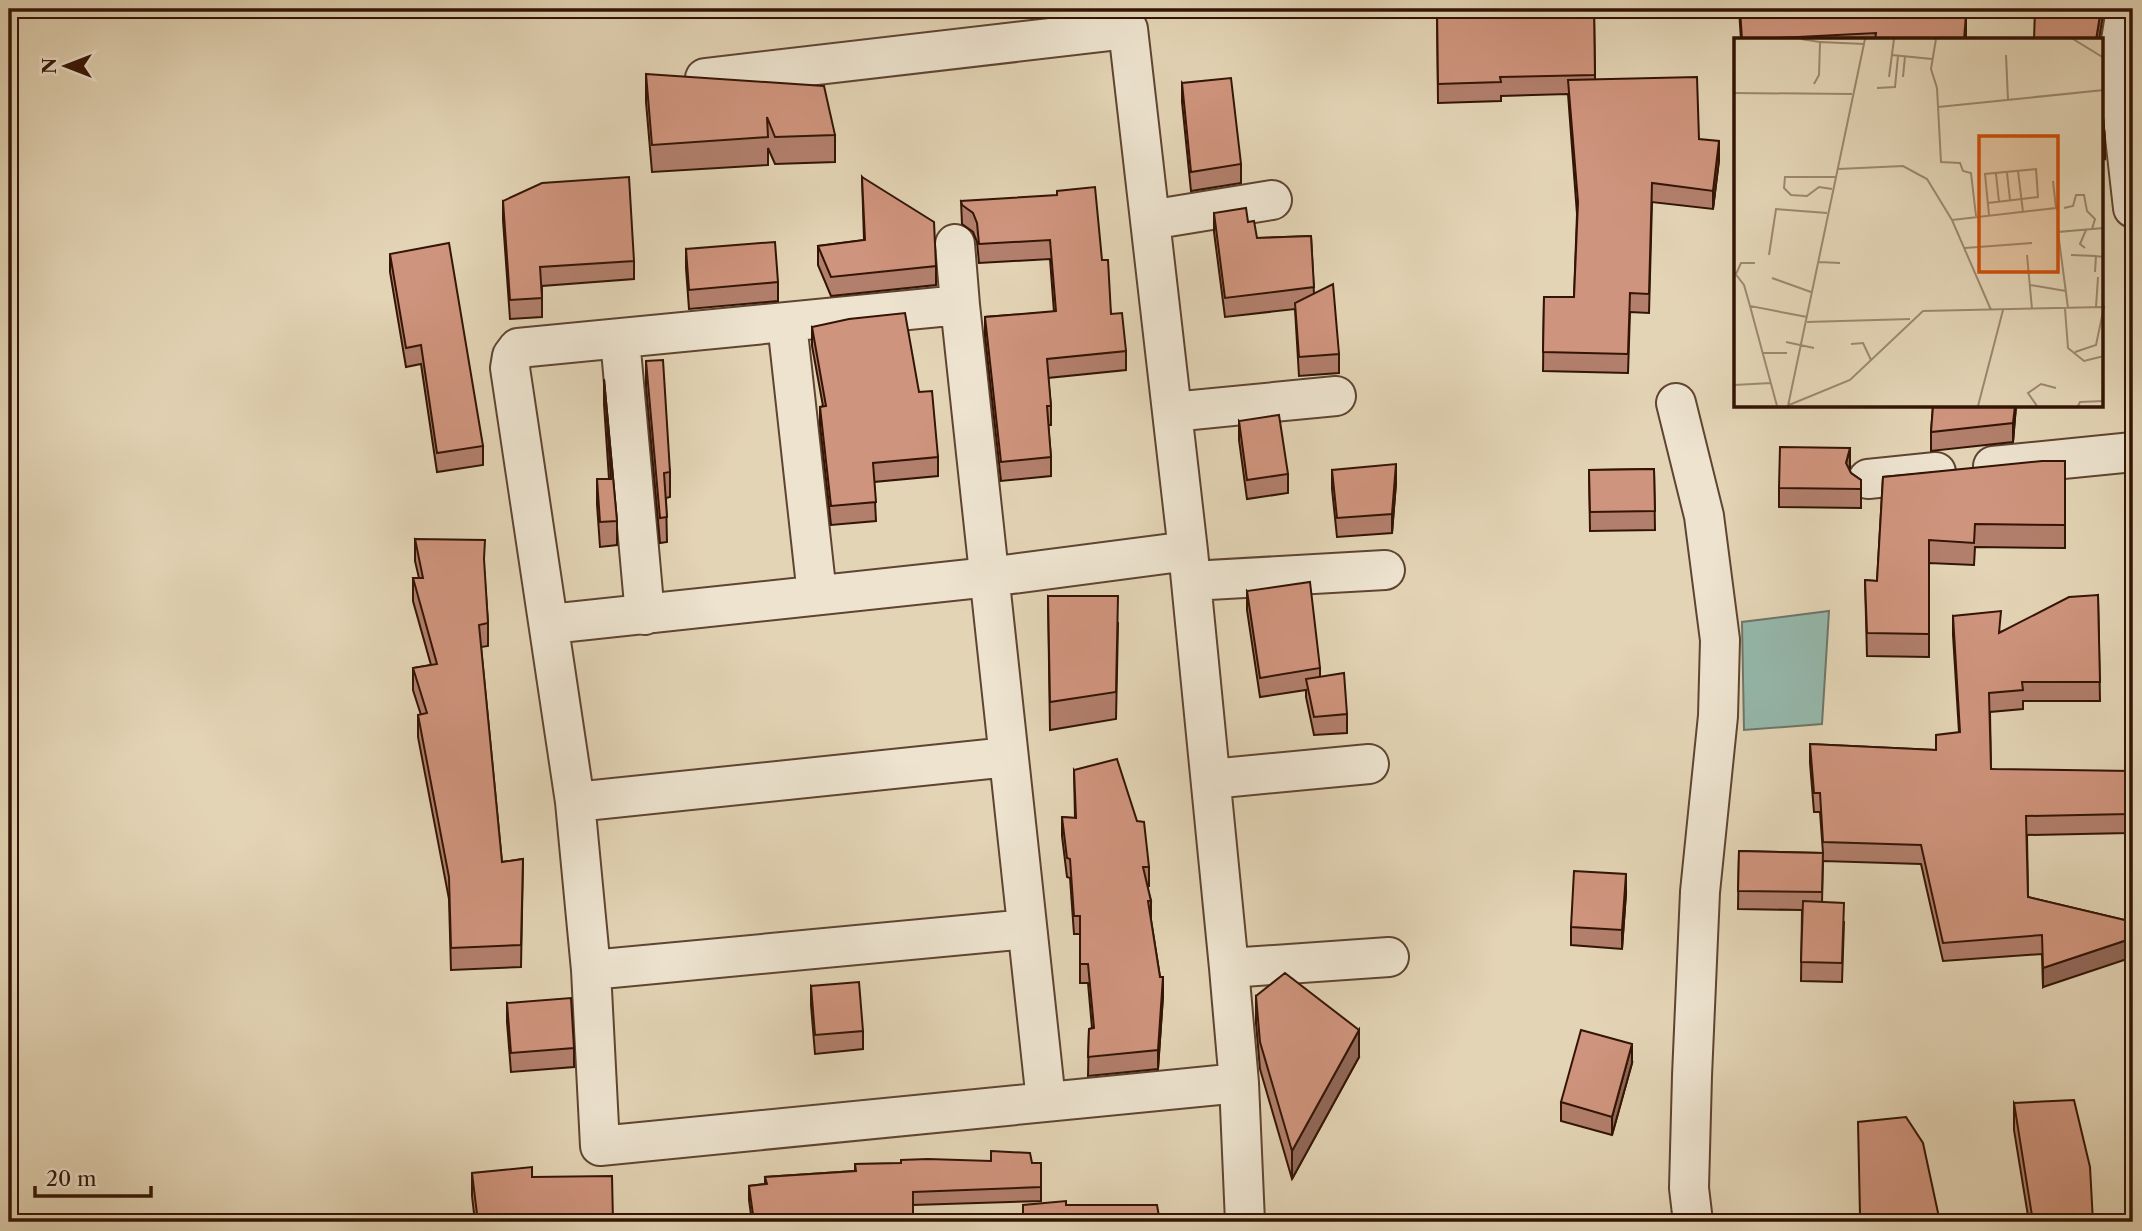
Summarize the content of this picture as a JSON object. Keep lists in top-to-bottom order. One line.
{"scale_bar":"20 m","north":"left"}
